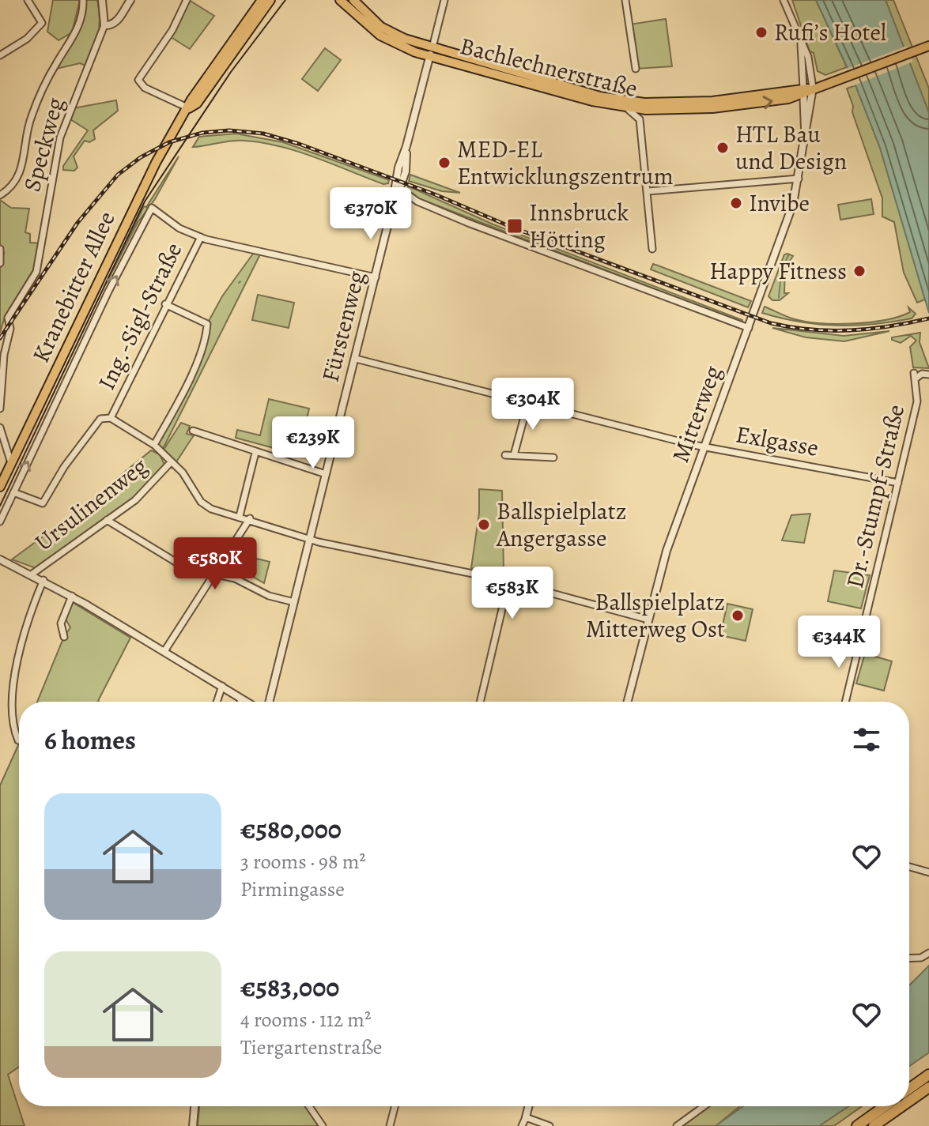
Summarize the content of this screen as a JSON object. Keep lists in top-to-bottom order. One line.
{"streets":{"main road":["Bachlechnerstraße","Kranebitter Allee"],"street":["Speckweg","Ing.-Sigl-Straße","Fürstenweg","Mitterweg","Exlgasse","Dr.-Stumpf-Straße","Ursulinenweg"]},"crossings":[["Bachlechnerstraße","Fürstenweg"],["Bachlechnerstraße","Mitterweg"],["Kranebitter Allee","Ing.-Sigl-Straße"],["Fürstenweg","Exlgasse"],["Mitterweg","Exlgasse"],["Exlgasse","Dr.-Stumpf-Straße"]],"places":{"other":["Rufi’s Hotel","HTL Bau und Design","MED-EL Entwicklungszentrum","Invibe","Happy Fitness","Ballspielplatz Angergasse","Ballspielplatz Mitterweg Ost"],"transit":["Innsbruck Hötting"]},"page":{"price":["€370K","€304K","€239K","€580K","€583K","€344K"],"heading":"6 homes","list":[{"name":"€580,000","note":"3 rooms · 98 m² · Pirmingasse"},{"name":"€583,000","note":"4 rooms · 112 m² · Tiergartenstraße"}]}}
